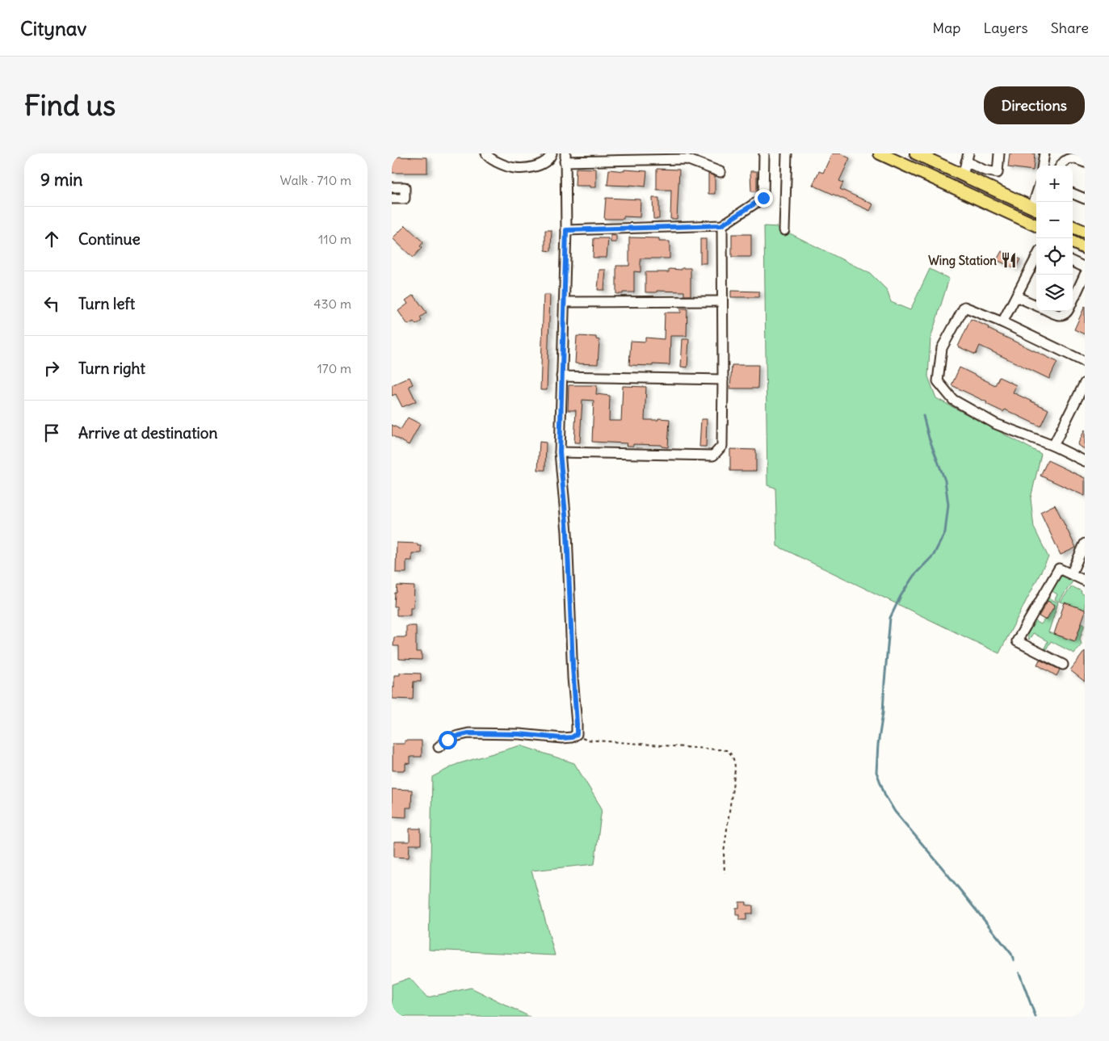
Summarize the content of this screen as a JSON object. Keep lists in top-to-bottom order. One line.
{"places":{"restaurant":["Wing Station"]},"page":{"header":"Citynav","nav":["Map","Layers","Share"],"buttons":"Directions","title":"Find us","heading":["9 min","Walk · 710 m"],"map_buttons":["+","−"],"list":[["Continue","110 m"],["Turn left","430 m"],["Turn right","170 m"],"Arrive at destination"]}}
